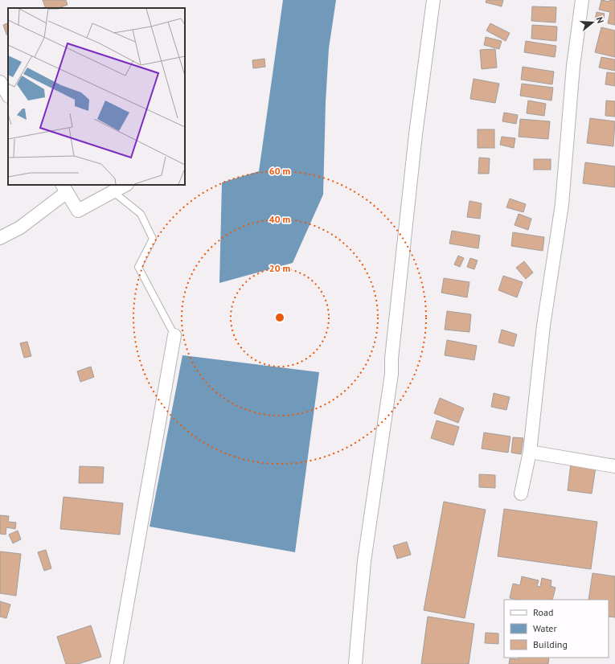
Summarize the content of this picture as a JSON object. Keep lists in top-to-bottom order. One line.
{"legend":["Road","Water","Building"],"north":"right","rings":["60 m","40 m","20 m"]}
